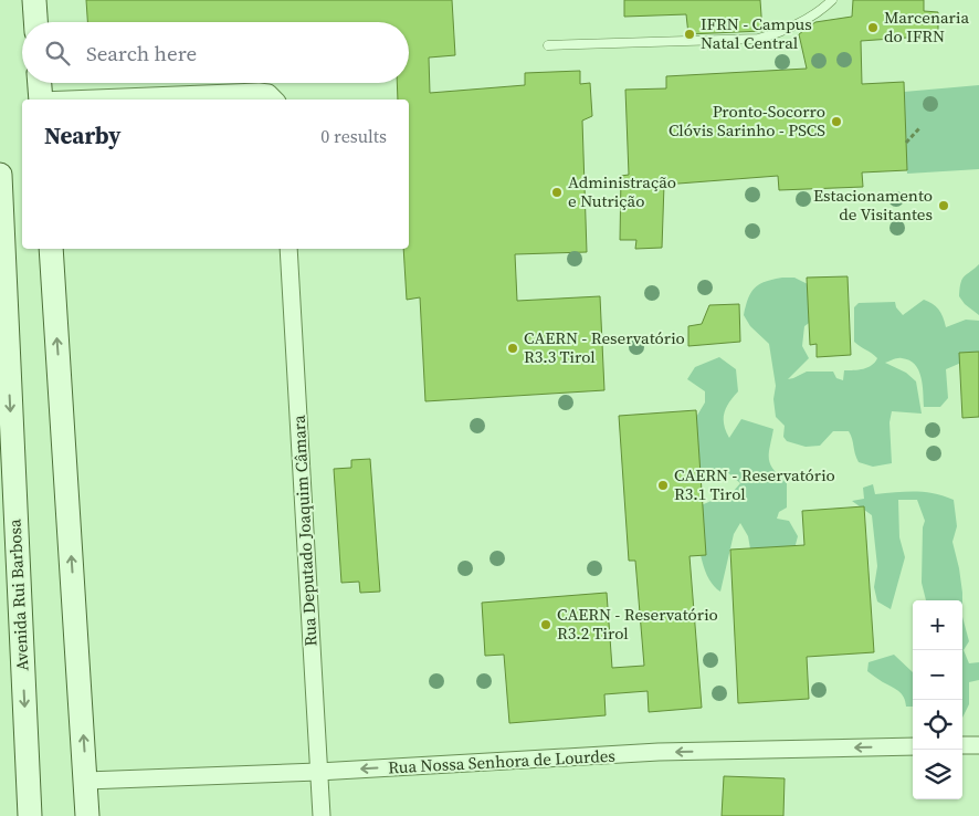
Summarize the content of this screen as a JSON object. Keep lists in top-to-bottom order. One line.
{"streets":{"main road":["Avenida Rui Barbosa"],"street":["Rua Deputado Joaquim Câmara","Rua Nossa Senhora de Lourdes"]},"crossings":[["Rua Deputado Joaquim Câmara","Rua Nossa Senhora de Lourdes"]],"one_way":["Rua Nossa Senhora de Lourdes"],"places":["Marcenaria do IFRN","IFRN - Campus Natal Central","Pronto-Socorro Clóvis Sarinho - PSCS","Administração e Nutrição","Estacionamento de Visitantes","CAERN - Reservatório R3.3 Tirol","CAERN - Reservatório R3.1 Tirol","CAERN - Reservatório R3.2 Tirol"],"page":{"search":"Search here","heading":["Nearby","0 results"],"map_buttons":["+","−"]}}
